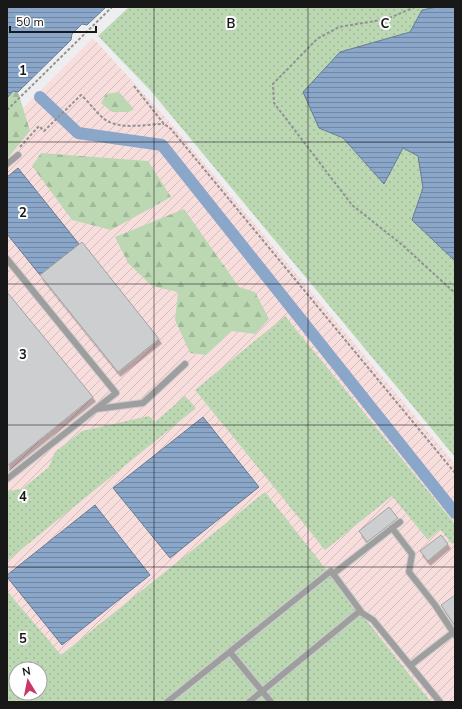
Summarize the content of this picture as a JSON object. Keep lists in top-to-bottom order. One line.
{"scale_bar":"50 m","north":"top","grid":{"columns":["B","C"],"rows":["1","2","3","4","5"]}}
